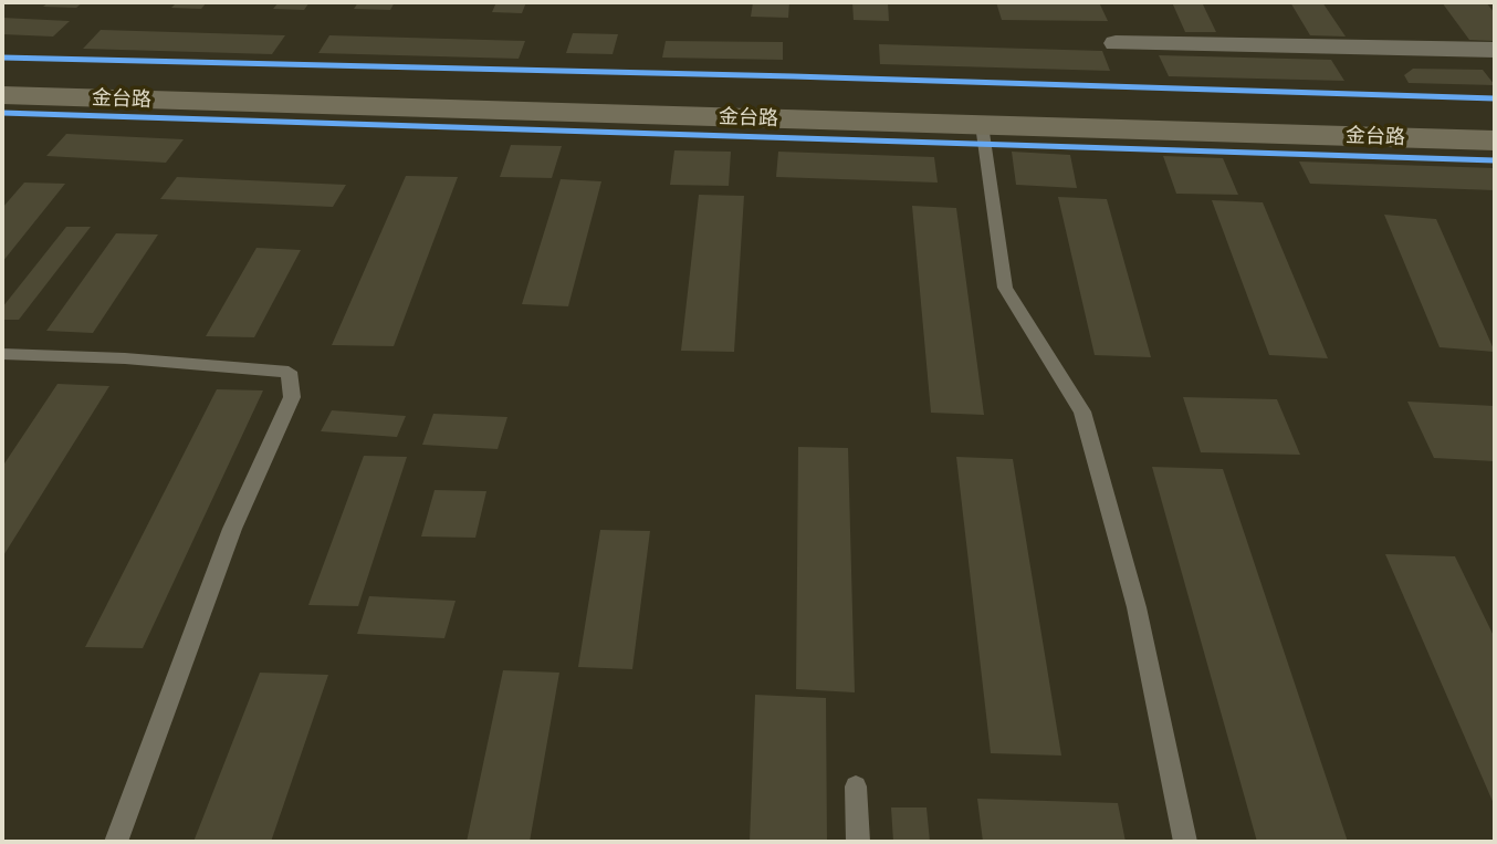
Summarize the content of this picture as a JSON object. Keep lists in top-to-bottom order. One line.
{"streets":{"main road":["金台路"]}}
